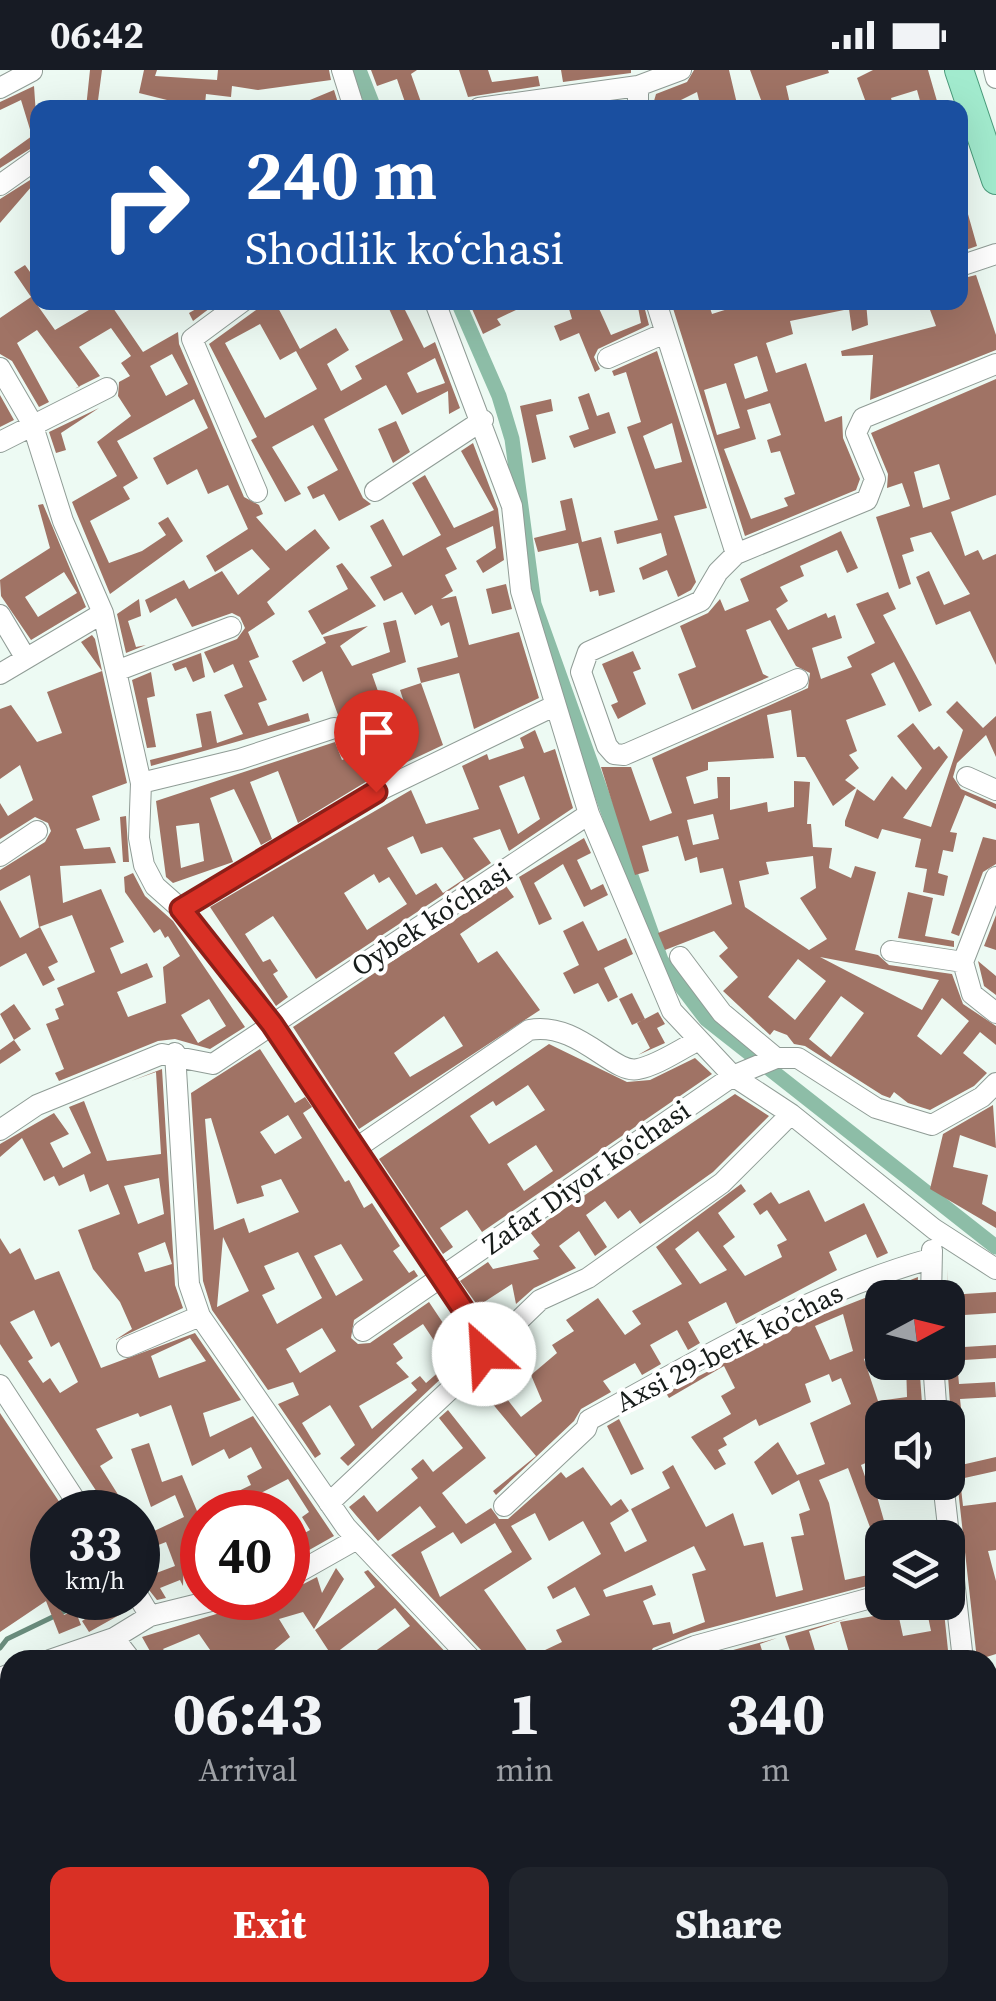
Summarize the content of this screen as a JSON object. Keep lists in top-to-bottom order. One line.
{"streets":{"street":["Oybek koʻchasi","Zafar Diyor koʻchasi","Аxsi 29-berk koʼchas"]},"north":"right","page":{"status":"06:42","turn":["240 m","Shodlik ko‘chasi"],"speed":"33 km/h","limit":"40","eta":["06:43","Arrival","1","min","340","m"],"buttons":["Exit","Share"]}}
